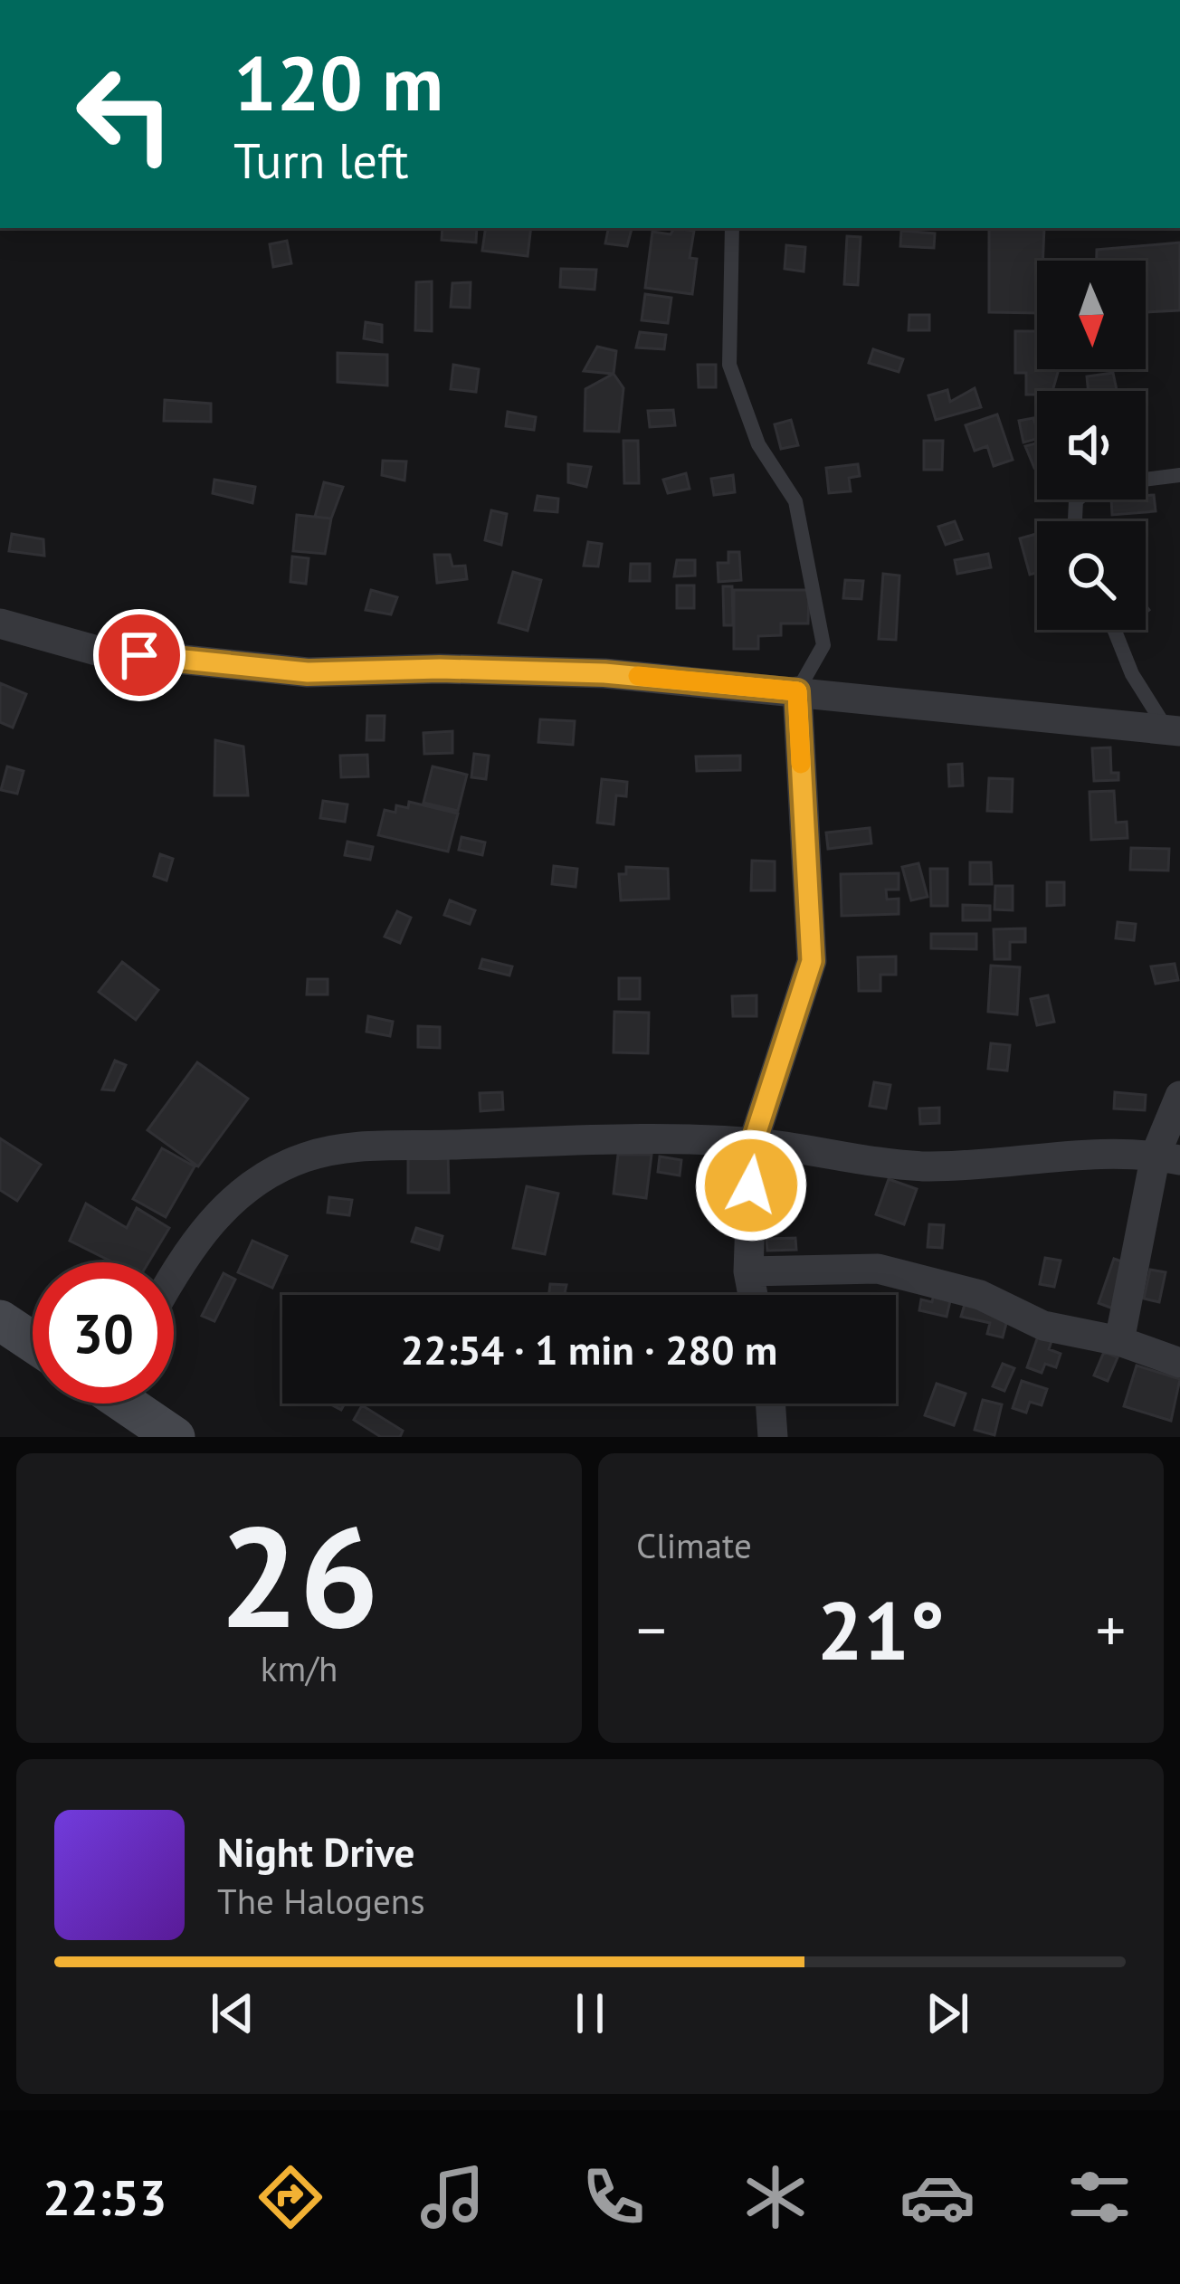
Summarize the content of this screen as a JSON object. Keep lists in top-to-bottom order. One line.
{"north":"bottom","page":{"turn":["120 m","Turn left"],"limit":"30","trip":"22:54 · 1 min · 280 m","tile":[["26","km/h"],"Climate"],"heat":["−","21°","+"],"song":["Night Drive","The Halogens"],"tabs":"22:53"}}
